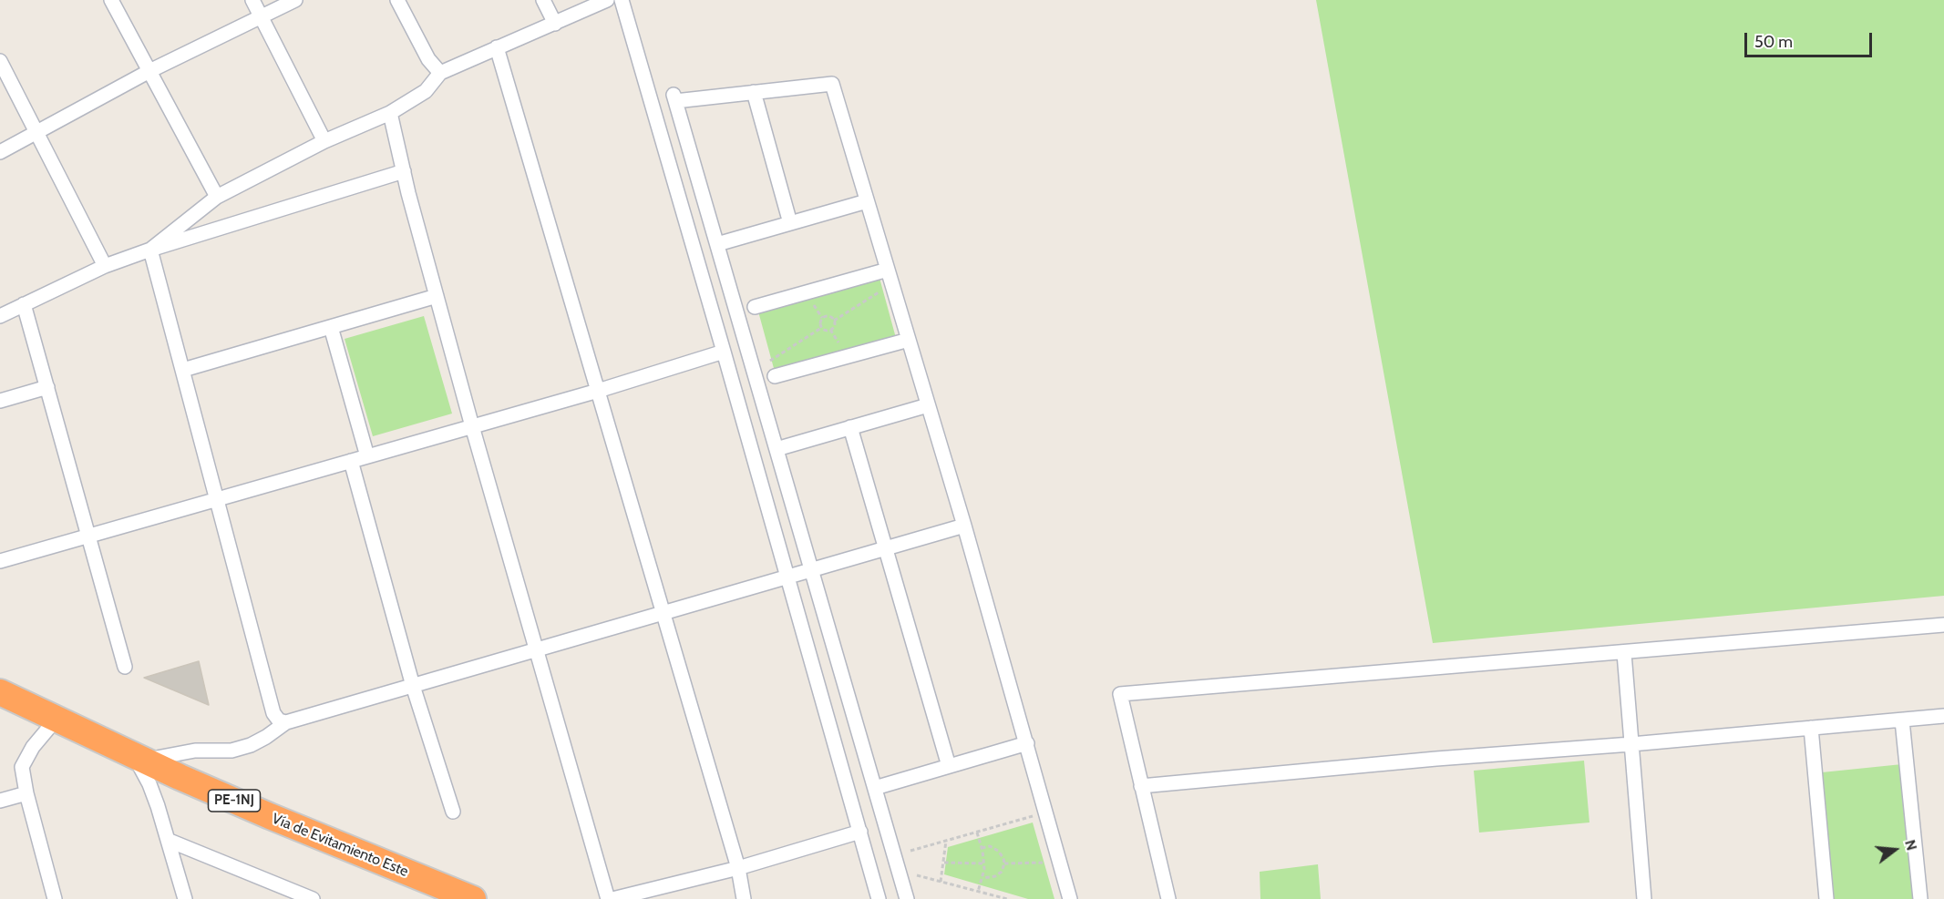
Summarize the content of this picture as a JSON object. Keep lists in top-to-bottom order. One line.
{"streets":{"highway":["PE-1NJ","Vía de Evitamiento Este"]},"scale_bar":"50 m","north":"right"}
